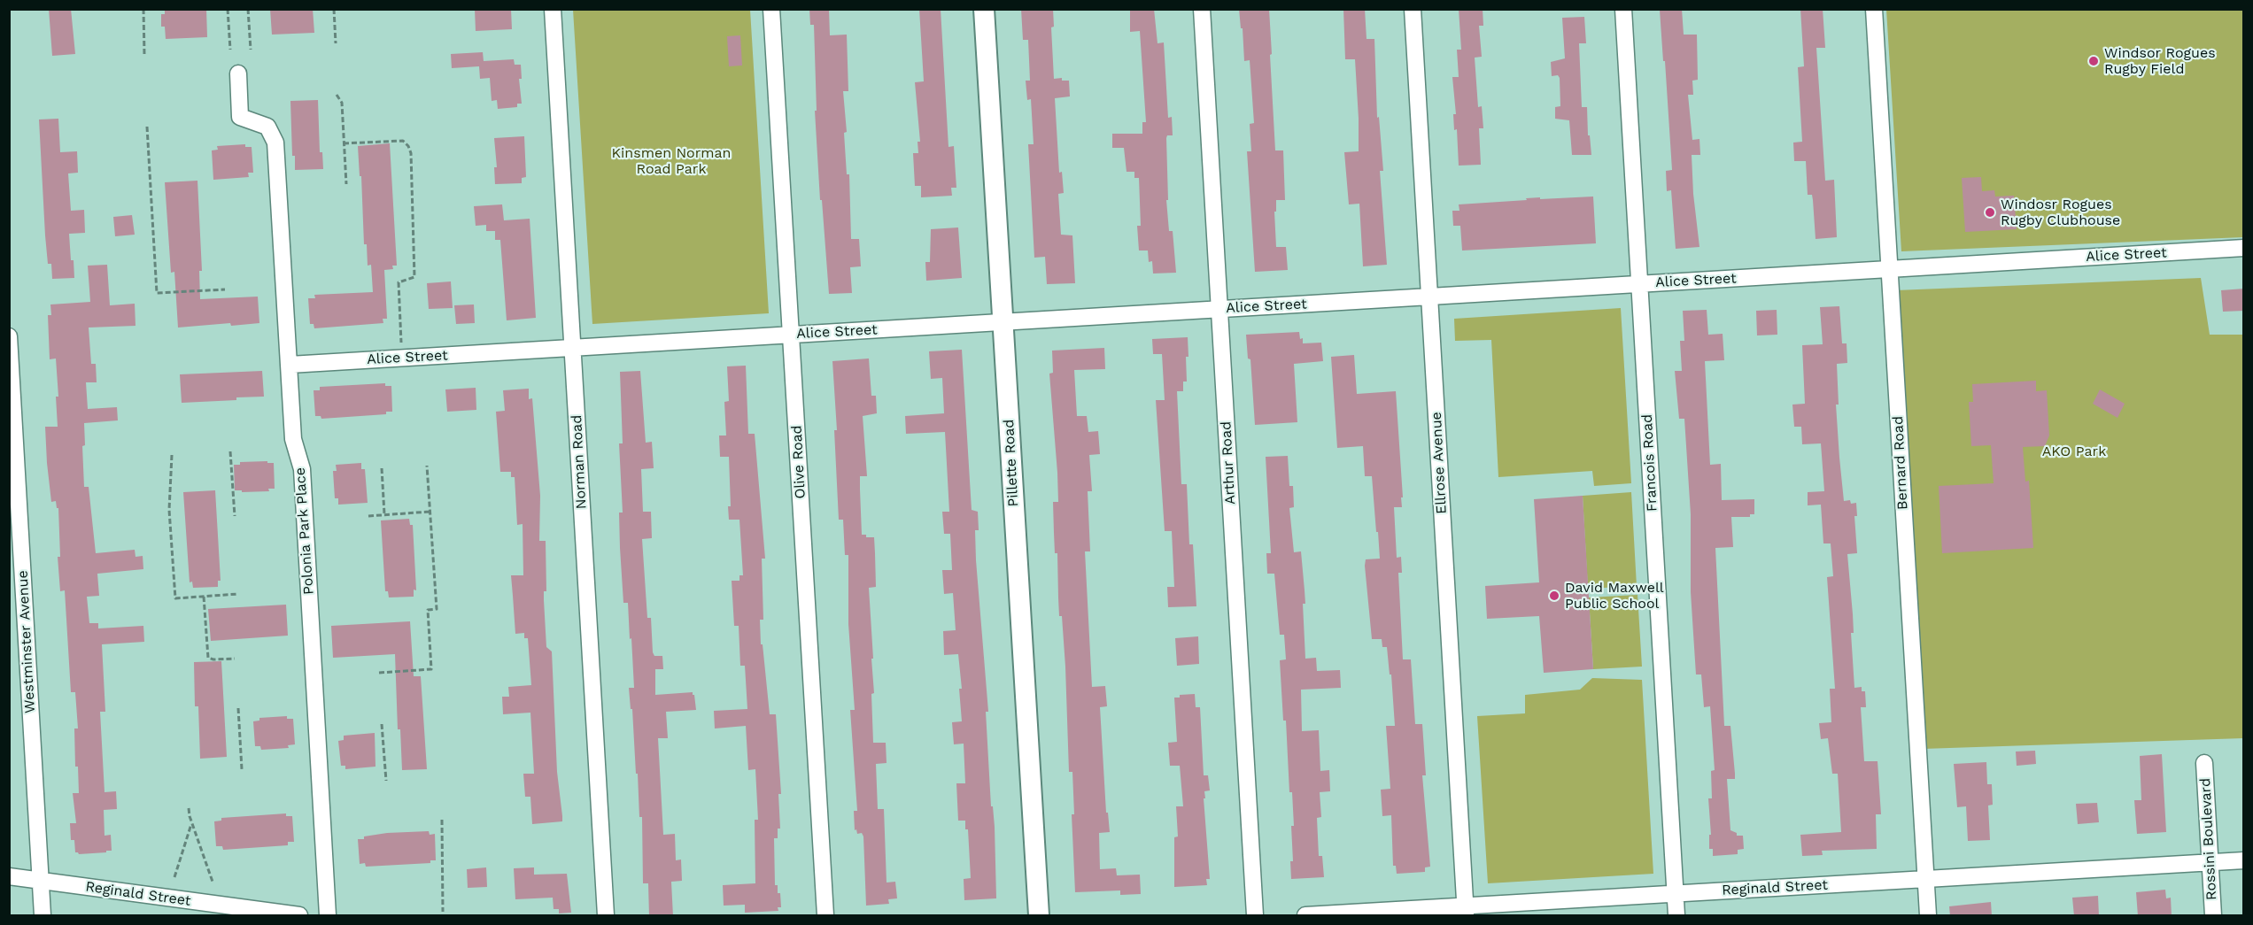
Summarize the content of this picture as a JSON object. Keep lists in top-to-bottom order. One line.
{"streets":{"street":["Alice Street","Norman Road","Olive Road","Pillette Road","Arthur Road","Ellrose Avenue","Francois Road","Bernard Road","Polonia Park Place","Westminster Avenue","Rossini Boulevard","Reginald Street"]},"crossings":[["Alice Street","Norman Road"],["Alice Street","Olive Road"],["Alice Street","Pillette Road"],["Alice Street","Arthur Road"],["Alice Street","Ellrose Avenue"],["Alice Street","Francois Road"],["Alice Street","Bernard Road"],["Alice Street","Polonia Park Place"],["Ellrose Avenue","Reginald Street"],["Francois Road","Reginald Street"],["Bernard Road","Reginald Street"],["Westminster Avenue","Reginald Street"],["Rossini Boulevard","Reginald Street"]],"parks":["Kinsmen Norman Road Park","AKO Park"],"places":["Windsor Rogues Rugby Field","Windosr Rogues Rugby Clubhouse","David Maxwell Public School"]}
